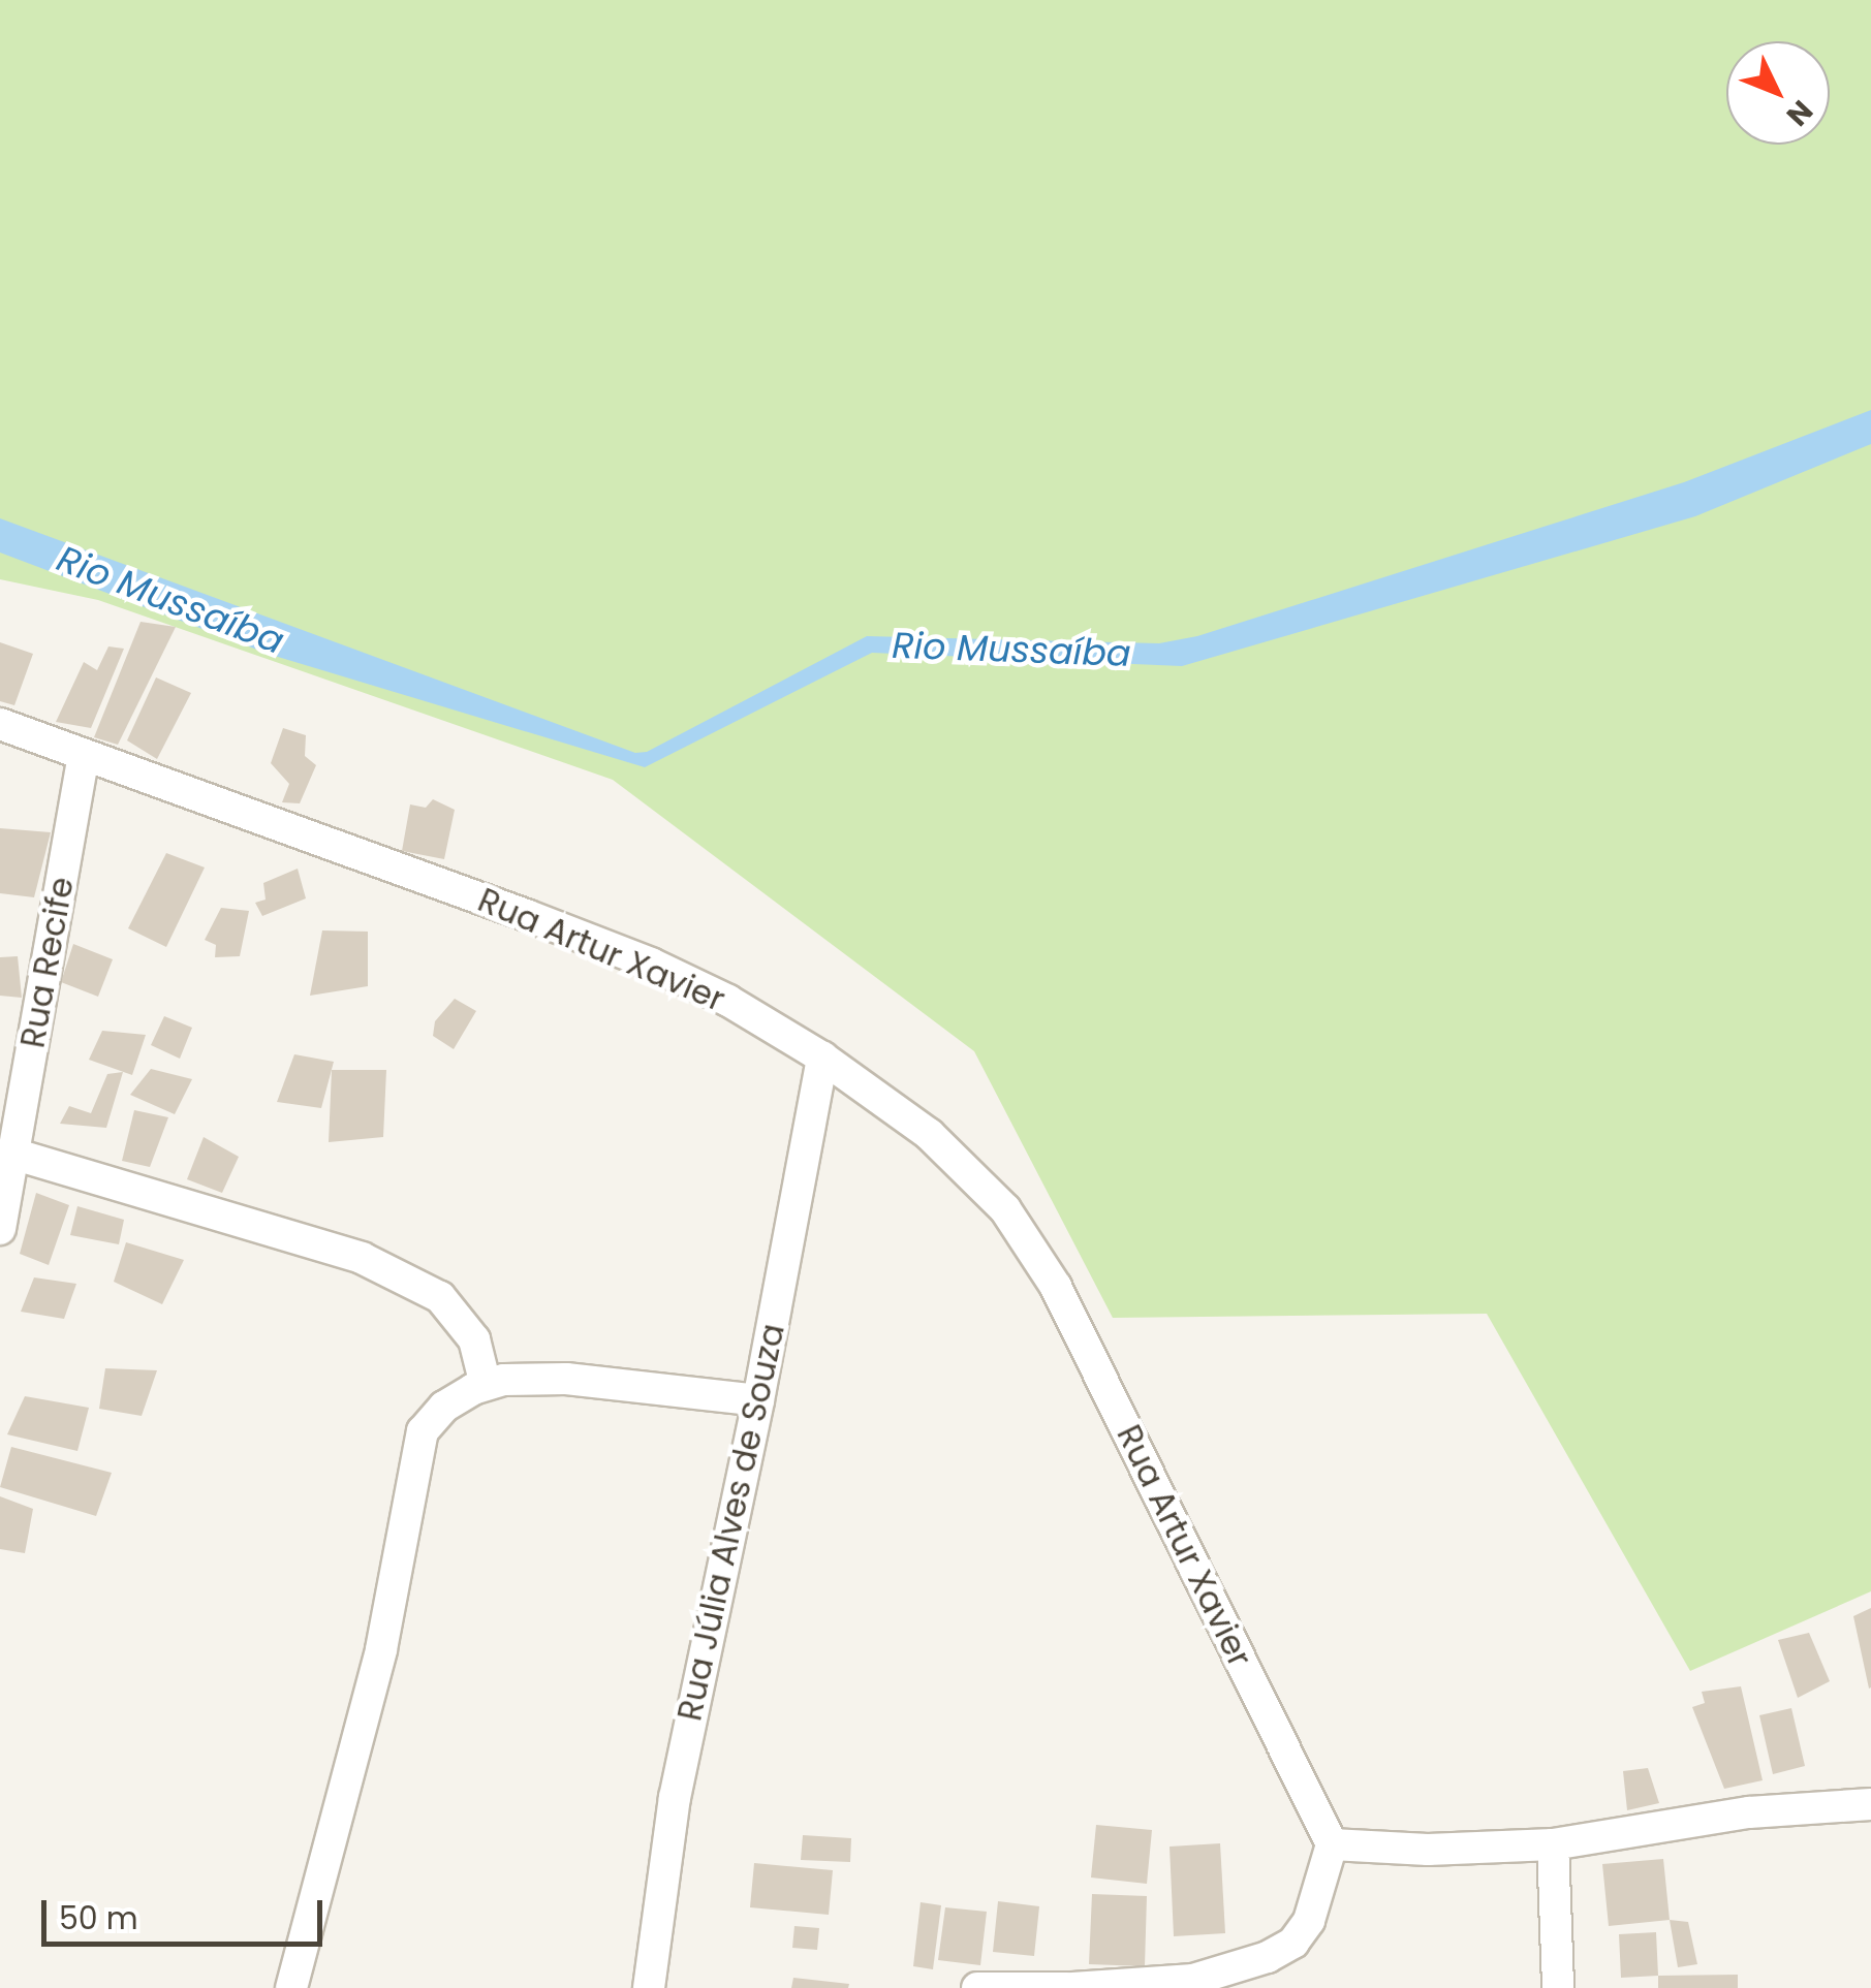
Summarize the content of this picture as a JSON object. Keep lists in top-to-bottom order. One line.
{"streets":{"street":["Rua Artur Xavier","Rua Recife","Rua Júlia Alves de Souza"]},"crossings":[["Rua Artur Xavier","Rua Recife"],["Rua Artur Xavier","Rua Júlia Alves de Souza"]],"water":["Rio Mussaíba"],"scale_bar":"50 m","north":"bottom right"}
